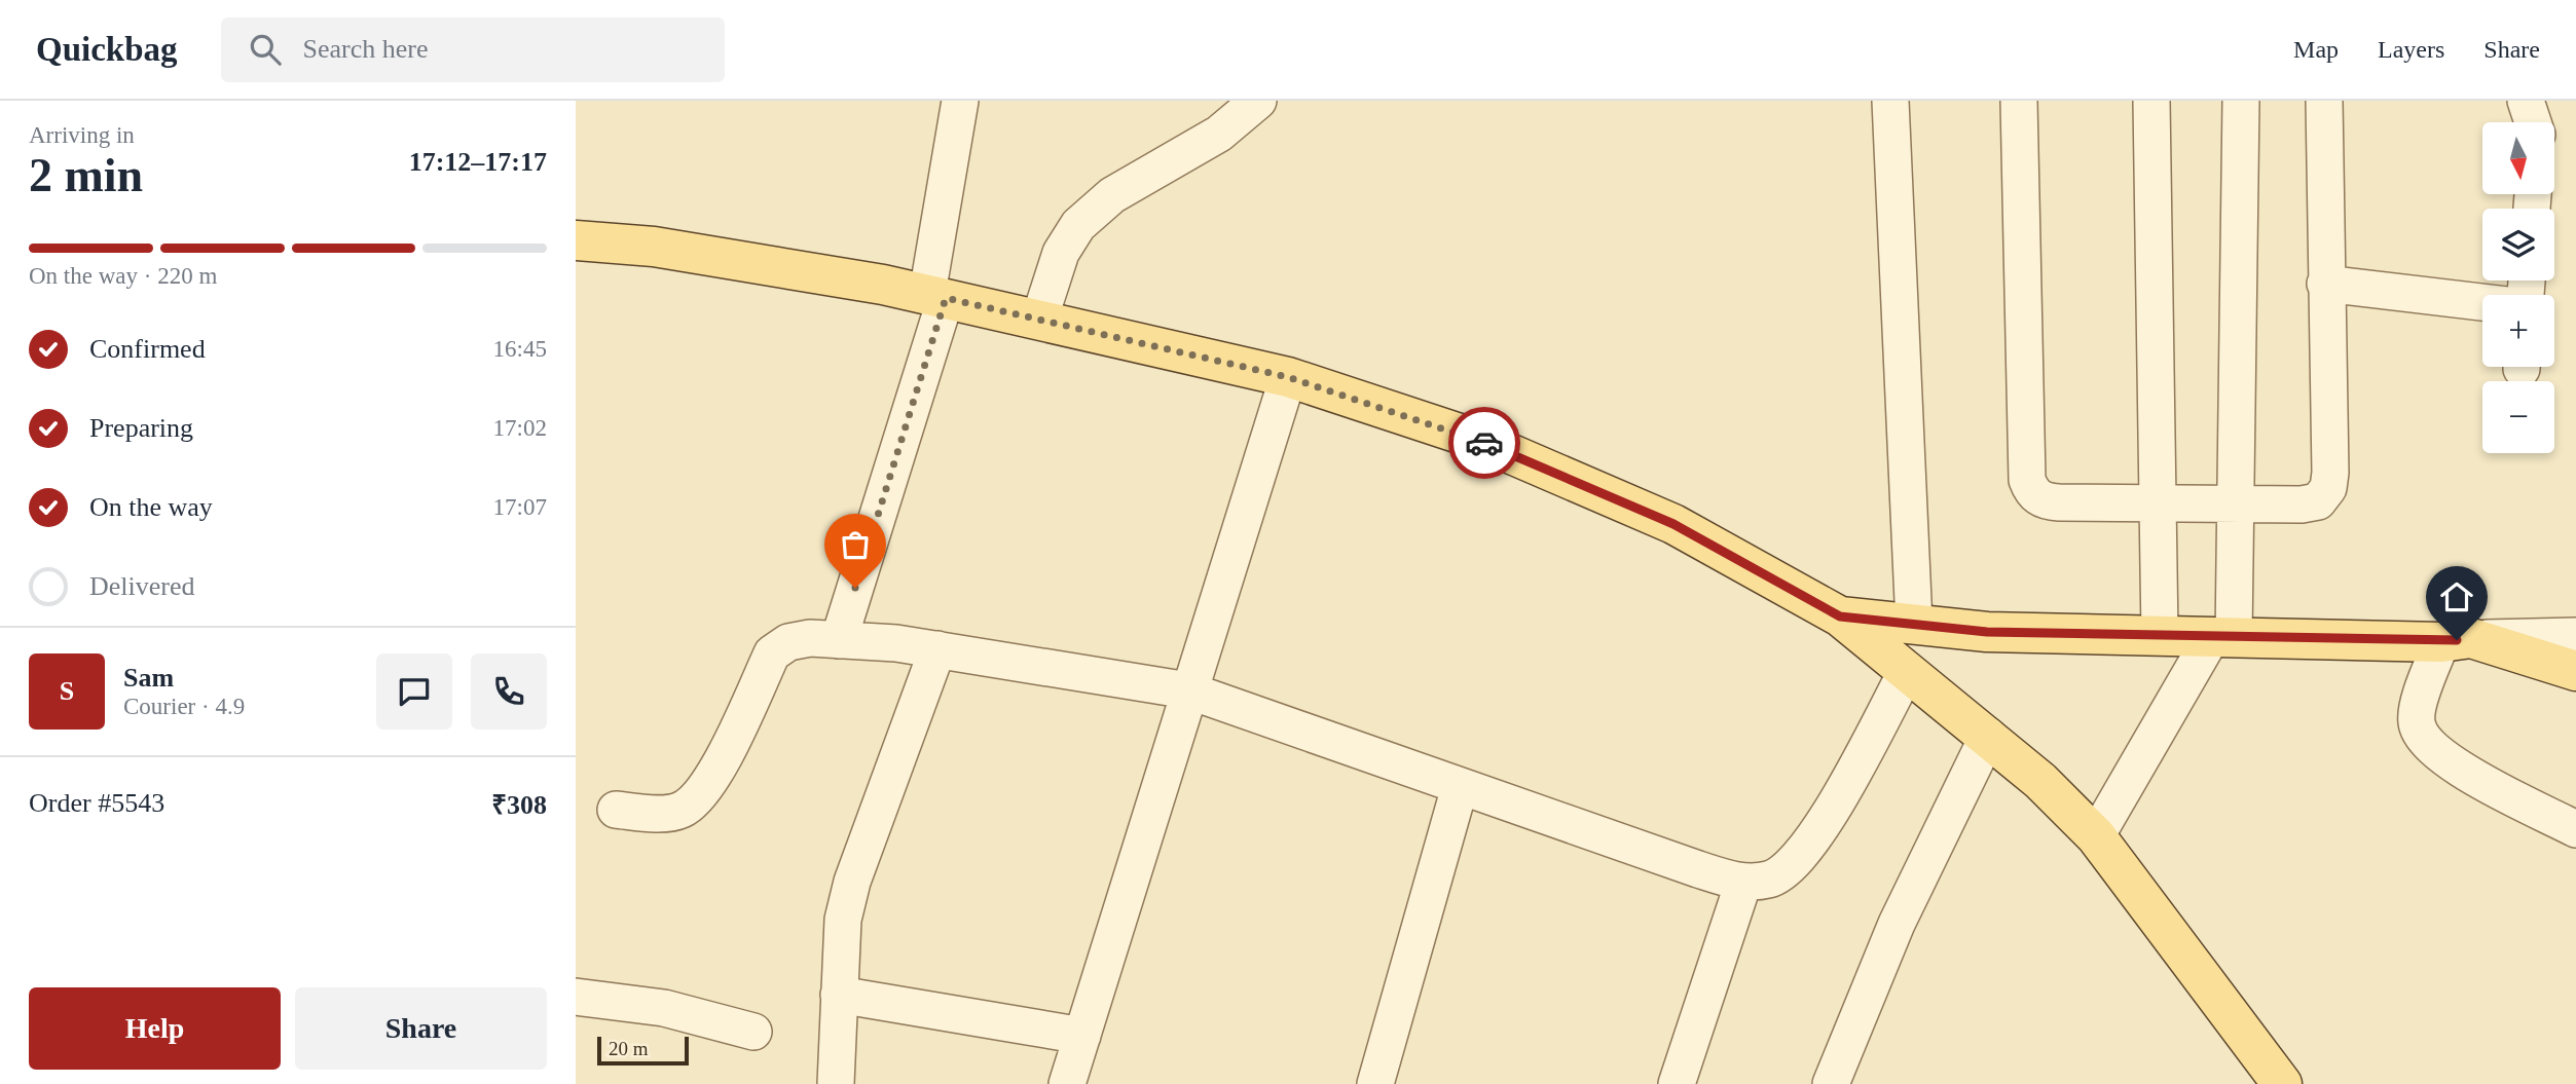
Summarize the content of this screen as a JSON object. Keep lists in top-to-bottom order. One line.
{"scale_bar":"20 m","north":"bottom","page":{"header":"Quickbag","search":"Search here","nav":["Map","Layers","Share"],"heading":["2 min","Arriving in","17:12–17:17"],"panel":["Sam","Courier · 4.9","Order #5543","₹308"],"map_buttons":["+","−"],"bar":"On the way · 220 m","list":[["Confirmed","16:45"],["Preparing","17:02"],["On the way","17:07"],"Delivered"],"round":"S","buttons":["Help","Share"],"scale":"20 m"}}
